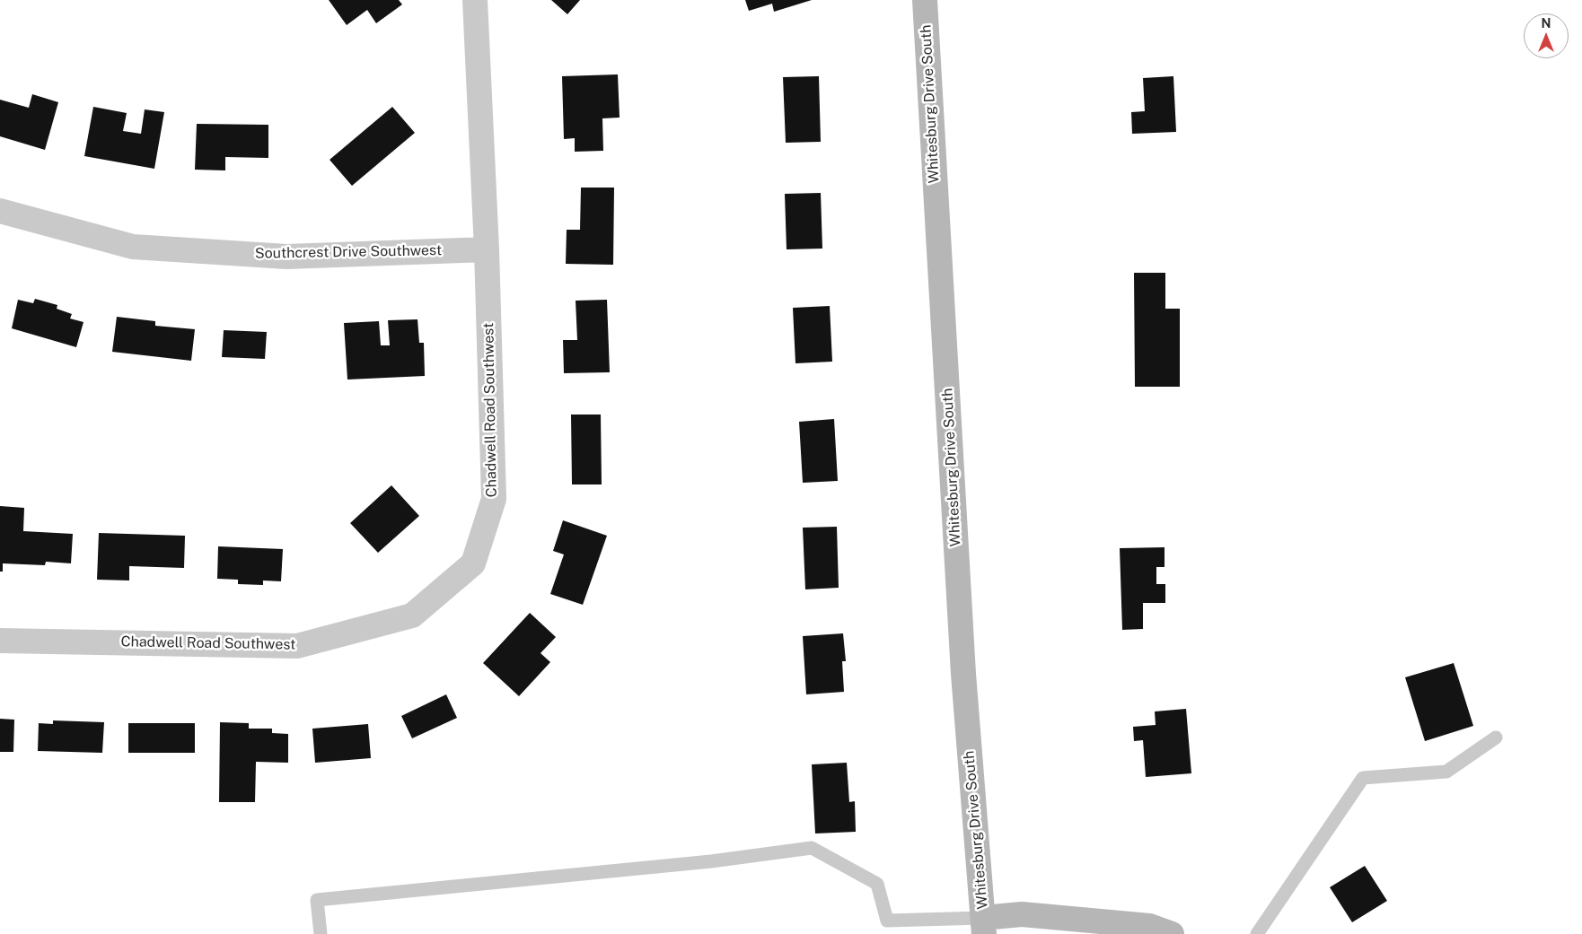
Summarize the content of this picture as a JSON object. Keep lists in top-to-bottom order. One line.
{"streets":{"main road":["Whitesburg Drive South"],"street":["Southcrest Drive Southwest","Chadwell Road Southwest"]},"crossings":[["Southcrest Drive Southwest","Chadwell Road Southwest"]],"north":"top"}
